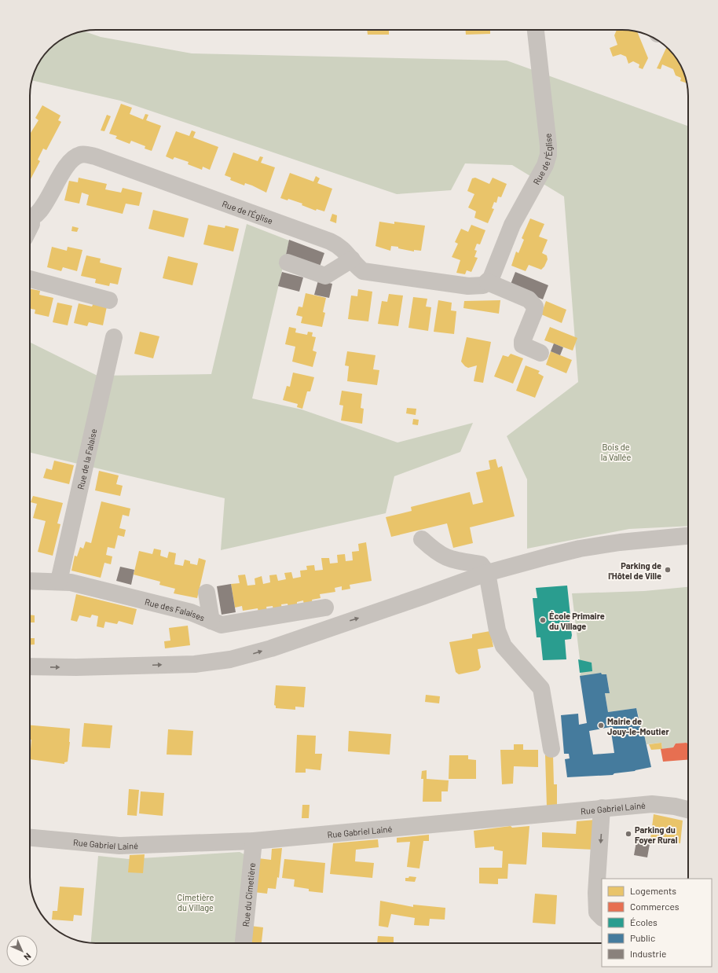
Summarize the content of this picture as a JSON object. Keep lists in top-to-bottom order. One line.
{"streets":{"street":["Rue de l'Église","Rue de la Falaise","Rue des Falaises","Rue Gabriel Lainé","Rue du Cimetière"]},"crossings":[["Rue de la Falaise","Rue des Falaises"],["Rue Gabriel Lainé","Rue du Cimetière"]],"parks":["Bois de la Vallée","Cimetière du Village"],"places":["Parking de l'Hôtel de Ville","École Primaire du Village","Mairie de Jouy-le-Moutier","Parking du Foyer Rural"],"legend":["Logements","Commerces","Écoles","Public","Industrie"],"north":"bottom right"}
